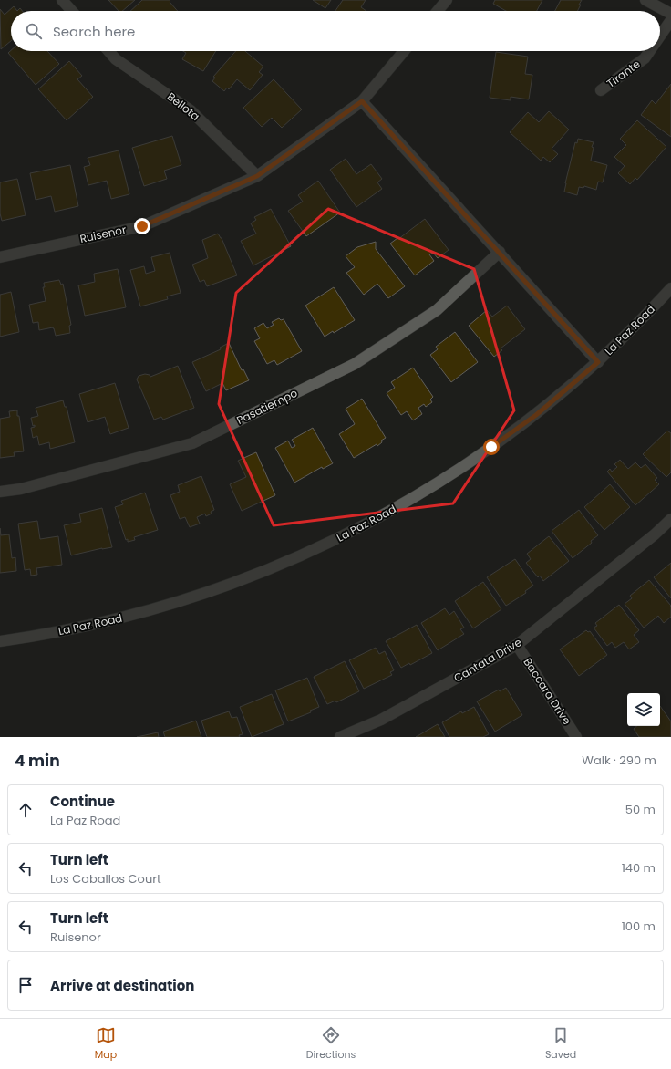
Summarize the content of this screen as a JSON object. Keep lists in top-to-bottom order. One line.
{"streets":{"street":["Tirante","Bellota","Ruisenor","La Paz Road","Pasatiempo","Cantata Drive","Baccara Drive"]},"crossings":[["Bellota","Ruisenor"],["Cantata Drive","Baccara Drive"]],"page":{"search":"Search here","heading":["4 min","Walk · 290 m"],"list":[["Continue","La Paz Road","50 m"],["Turn left","Los Caballos Court","140 m"],["Turn left","Ruisenor","100 m"],"Arrive at destination"],"nav":["Map","Directions","Saved"]}}
